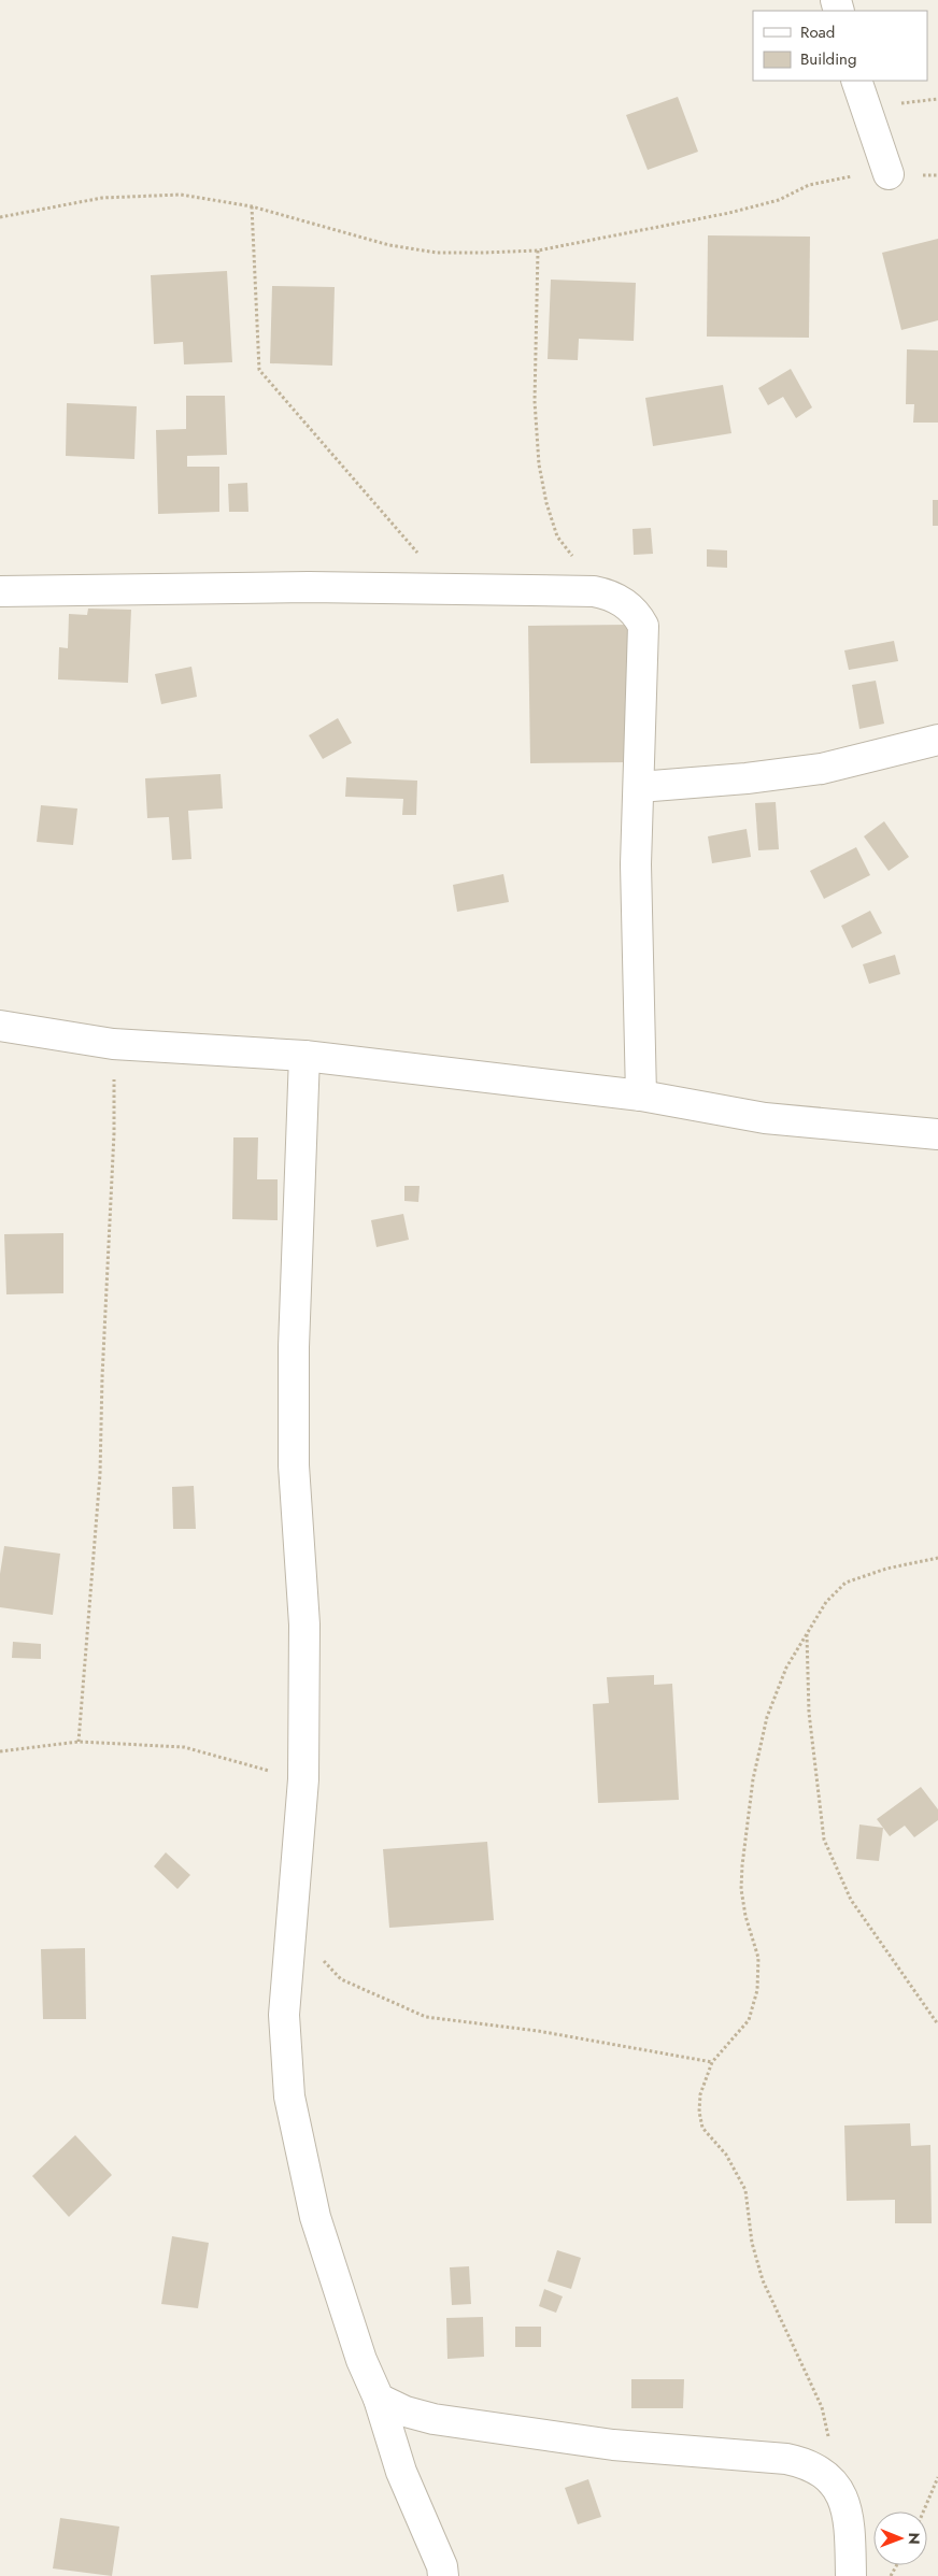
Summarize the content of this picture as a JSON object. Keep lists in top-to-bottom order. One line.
{"legend":["Road","Building"],"north":"right"}
